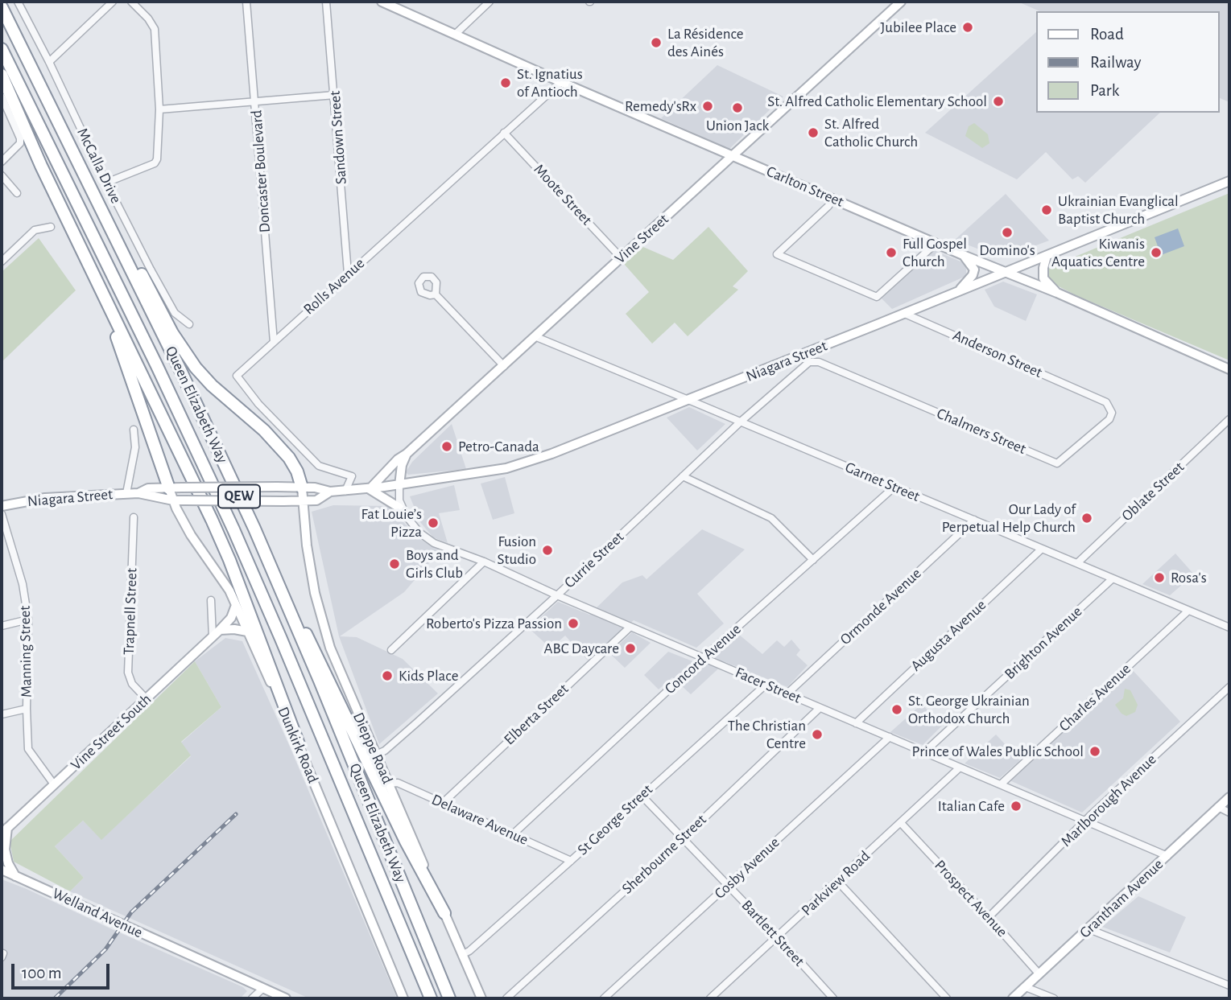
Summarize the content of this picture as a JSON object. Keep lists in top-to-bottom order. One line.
{"streets":{"highway":["Queen Elizabeth Way","QEW"],"main road":["Carlton Street","Vine Street","Niagara Street","Vine Street South","Dunkirk Road","Dieppe Road","Grantham Avenue","Welland Avenue"],"street":["Sandown Street","McCalla Drive","Doncaster Boulevard","Moote Street","Rolls Avenue","Anderson Street","Chalmers Street","Garnet Street","Oblate Street","Currie Street","Ormonde Avenue","Trapnell Street","Augusta Avenue","Brighton Avenue","Manning Street","Concord Avenue","Facer Street","Charles Avenue","Elberta Street","Marlborough Avenue","Delaware Avenue","St George Street","Sherbourne Street","Cosby Avenue","Parkview Road","Prospect Avenue","Bartlett Street"]},"crossings":[["Sandown Street","Rolls Avenue"],["Doncaster Boulevard","Rolls Avenue"],["Carlton Street","Vine Street"],["Carlton Street","Rolls Avenue"],["Carlton Street","Niagara Street"],["Moote Street","Vine Street"],["Moote Street","Rolls Avenue"],["Vine Street","Niagara Street"],["Vine Street","Garnet Street"],["Rolls Avenue","Niagara Street"],["Anderson Street","Niagara Street"],["Anderson Street","Chalmers Street"],["Niagara Street","Garnet Street"],["Niagara Street","Facer Street"],["Niagara Street","Dunkirk Road"],["Niagara Street","Dieppe Road"],["Chalmers Street","Currie Street"],["Garnet Street","Oblate Street"],["Garnet Street","Currie Street"],["Garnet Street","Ormonde Avenue"],["Garnet Street","Augusta Avenue"],["Garnet Street","Brighton Avenue"],["Garnet Street","Concord Avenue"],["Garnet Street","Charles Avenue"],["Currie Street","Facer Street"],["Currie Street","Dieppe Road"],["Ormonde Avenue","Facer Street"],["Trapnell Street","Vine Street South"],["Augusta Avenue","Facer Street"],["Brighton Avenue","Facer Street"],["Manning Street","Vine Street South"],["Concord Avenue","Facer Street"],["Concord Avenue","Delaware Avenue"],["Facer Street","Charles Avenue"],["Facer Street","Elberta Street"],["Facer Street","Marlborough Avenue"],["Facer Street","St George Street"],["Facer Street","Sherbourne Street"],["Facer Street","Cosby Avenue"],["Facer Street","Parkview Road"],["Facer Street","Grantham Avenue"],["Elberta Street","Delaware Avenue"],["Vine Street South","Dunkirk Road"],["Dieppe Road","Delaware Avenue"],["Dieppe Road","St George Street"],["Marlborough Avenue","Prospect Avenue"],["Delaware Avenue","St George Street"],["St George Street","Bartlett Street"],["Sherbourne Street","Bartlett Street"],["Cosby Avenue","Bartlett Street"],["Parkview Road","Prospect Avenue"],["Parkview Road","Bartlett Street"],["Prospect Avenue","Grantham Avenue"]],"places":["Jubilee Place","La Résidence des Ainés","St. Ignatius of Antioch","St. Alfred Catholic Elementary School","Remedy'sRx","Union Jack","St. Alfred Catholic Church","Ukrainian Evanglical Baptist Church","Domino's","Full Gospel Church","Kiwanis Aquatics Centre","Petro-Canada","Our Lady of Perpetual Help Church","Fat Louie’s Pizza","Fusion Studio","Boys and Girls Club","Rosa's","Roberto's Pizza Passion","ABC Daycare","Kids Place","St. George Ukrainian Orthodox Church","The Christian Centre","Prince of Wales Public School","Italian Cafe"],"legend":["Road","Railway","Park"],"scale_bar":"100 m"}
